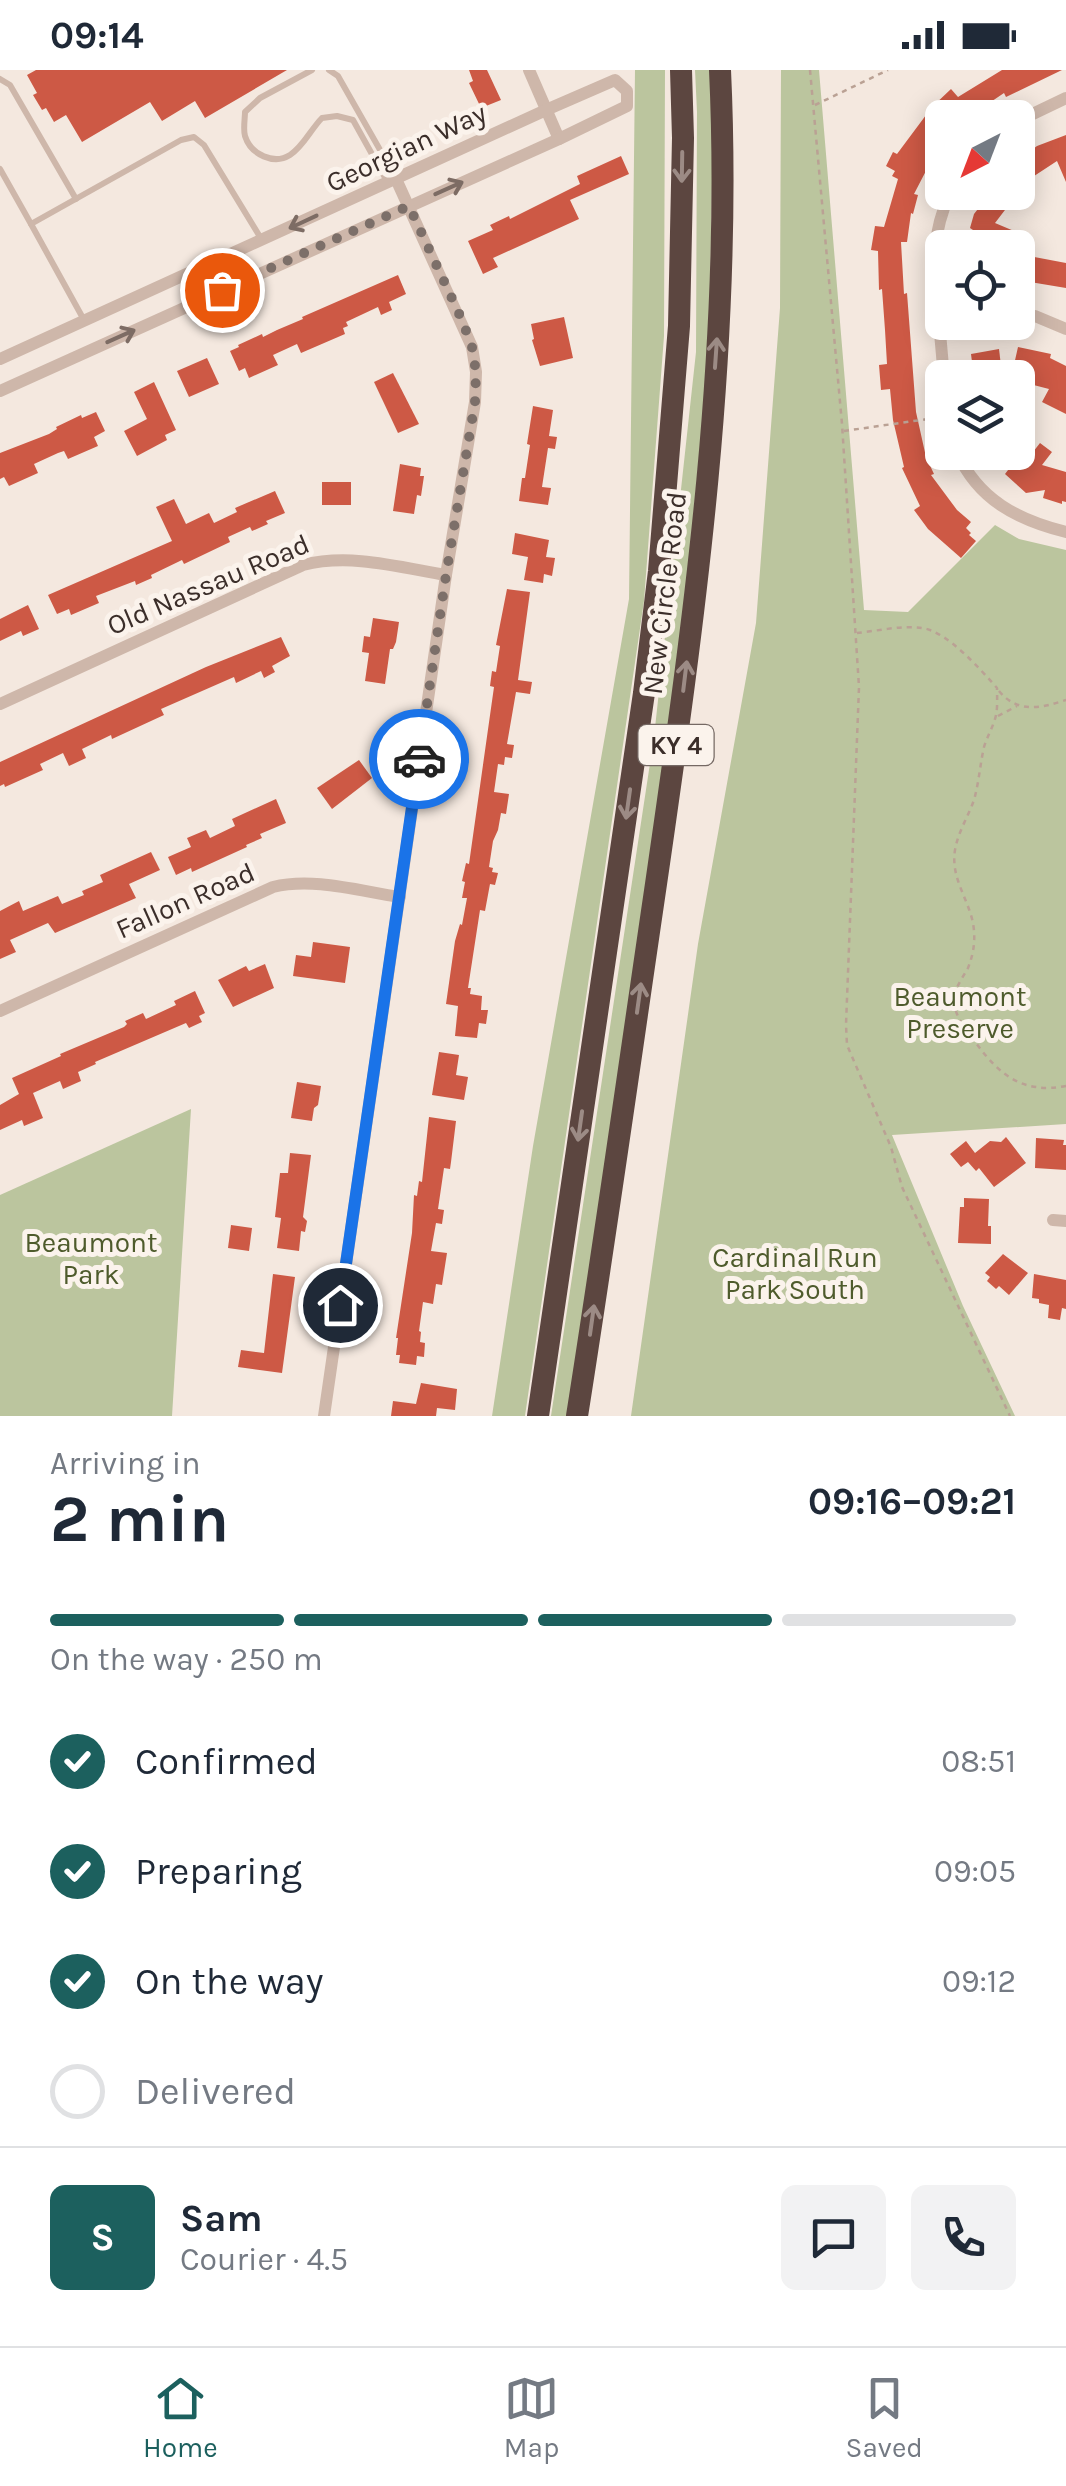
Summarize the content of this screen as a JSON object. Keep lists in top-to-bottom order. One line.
{"streets":{"highway":["New Circle Road","KY 4"],"street":["Georgian Way","Old Nassau Road","Fallon Road"]},"parks":["Beaumont Preserve","Beaumont Park","Cardinal Run Park South"],"north":"bottom left","page":{"status":"09:14","heading":["2 min","Arriving in","09:16–09:21"],"panel":["Sam","Courier · 4.5"],"bar":"On the way · 250 m","list":[["Confirmed","08:51"],["Preparing","09:05"],["On the way","09:12"],"Delivered"],"round":"S","tabs":["Home","Map","Saved"]}}
